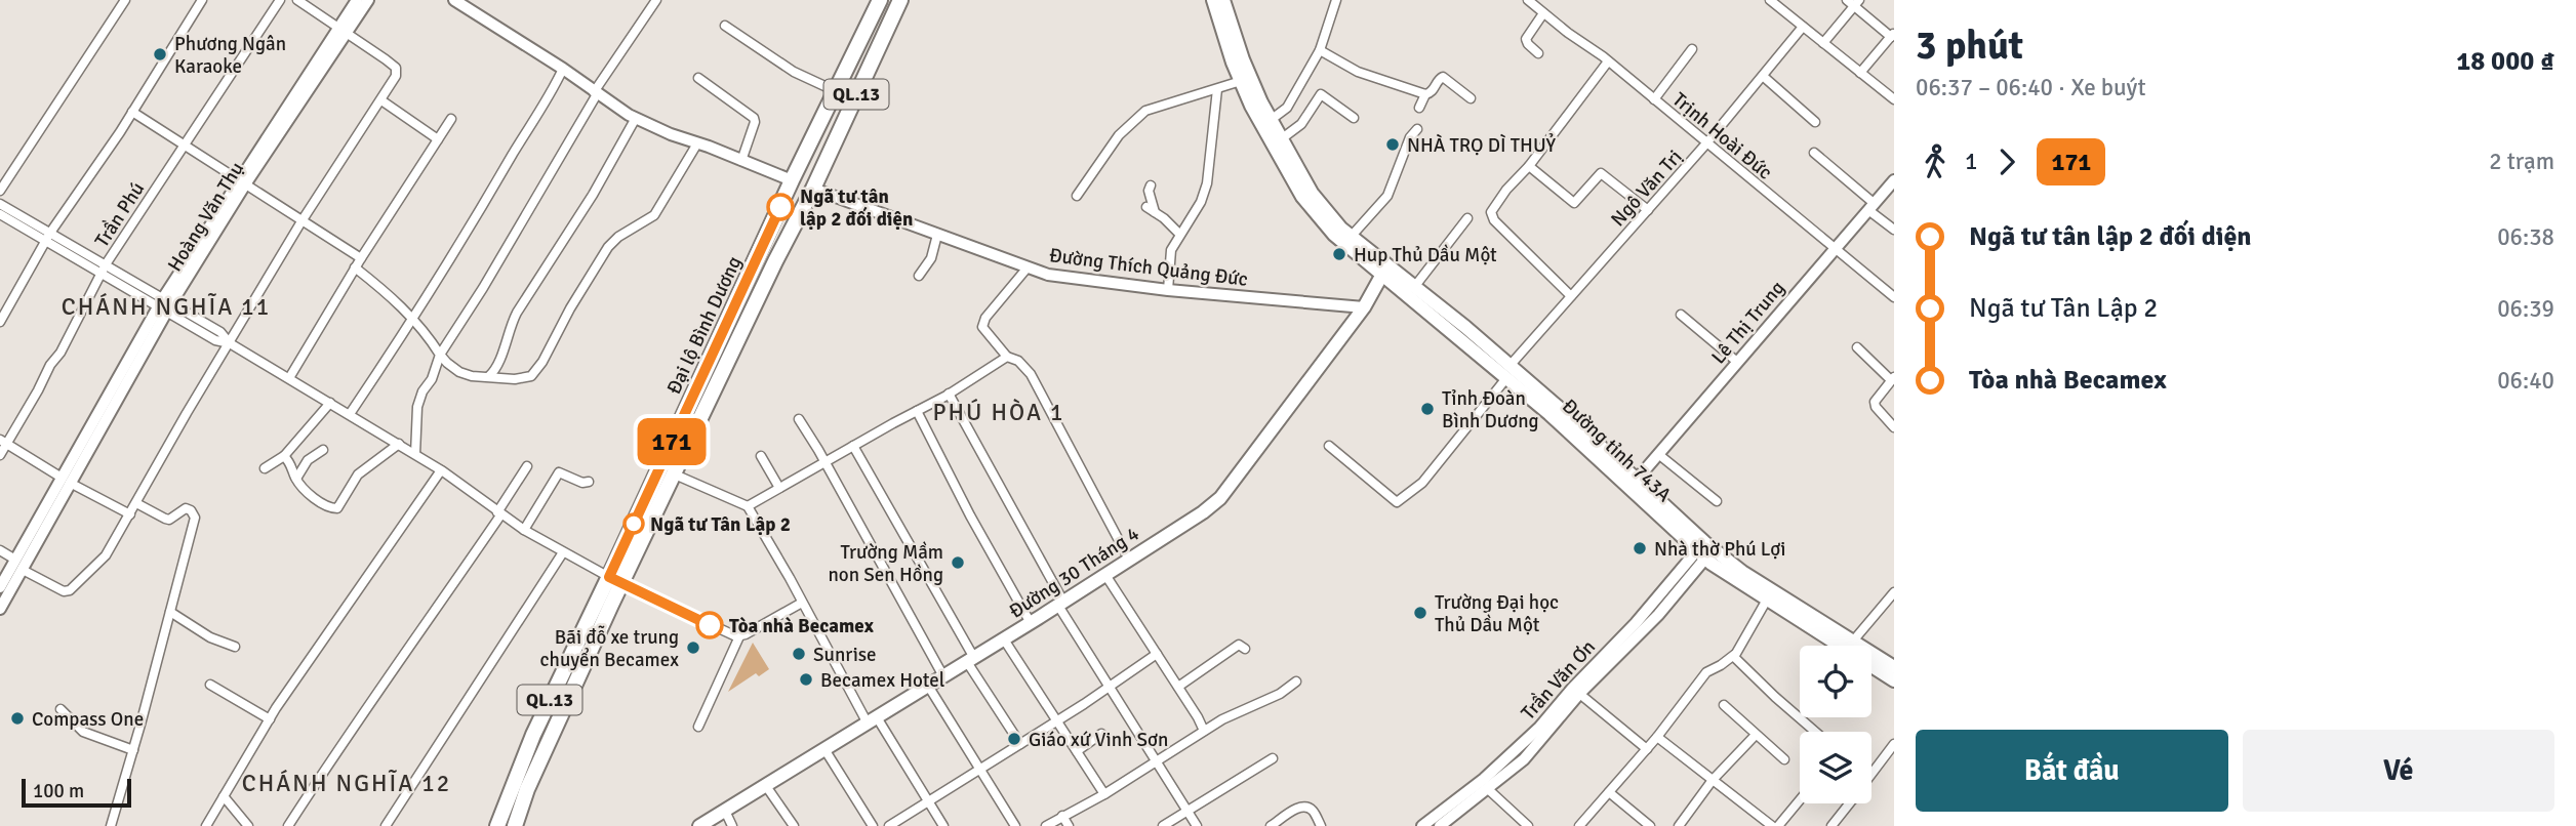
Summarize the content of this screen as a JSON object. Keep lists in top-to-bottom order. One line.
{"streets":{"highway":["QL.13","Đại lộ Bình Dương"],"main road":["Đường tỉnh 743A","Đường 30 Tháng 4"],"street":["Trịnh Hoài Đức","Ngô Văn Trị","Trần Phú","Hoàng Văn Thụ","Đường Thích Quảng Đức","Lê Thị Trung","Trần Văn Ơn"]},"crossings":[["Trịnh Hoài Đức","Ngô Văn Trị"],["Trịnh Hoài Đức","Lê Thị Trung"],["Ngô Văn Trị","Đường tỉnh 743A"],["Đường Thích Quảng Đức","Đại lộ Bình Dương"],["Đường Thích Quảng Đức","Đường 30 Tháng 4"],["Lê Thị Trung","Đường tỉnh 743A"],["Đường tỉnh 743A","Đường 30 Tháng 4"],["Đường tỉnh 743A","Trần Văn Ơn"]],"districts":["CHÁNH NGHĨA 11","PHÚ HÒA 1","CHÁNH NGHĨA 12"],"places":["Phương Ngân Karaoke","NHÀ TRỌ DÌ THUỶ","Ngã tư tân lập 2 đối diện","Hup Thủ Dầu Một","Tỉnh Đoàn Bình Dương","Ngã tư Tân Lập 2","Nhà thờ Phú Lợi","Trường Mầm non Sen Hồng","Trường Đại học Thủ Dầu Một","Tòa nhà Becamex","Bãi đỗ xe trung chuyển Becamex","Sunrise","Becamex Hotel","Compass One","Giáo xứ Vinh Sơn"],"lines":["bus line 171"],"scale_bar":"100 m","page":{"on_map":"171","heading":["3 phút","06:37 – 06:40 · Xe buýt","18 000 ₫"],"legs":["1","171","2 trạm"],"list":[{"name":"Ngã tư tân lập 2 đối diện","value":"06:38"},{"name":"Ngã tư Tân Lập 2","value":"06:39"},{"name":"Tòa nhà Becamex","value":"06:40"}],"buttons":["Bắt đầu","Vé"],"scale":"100 m"}}
